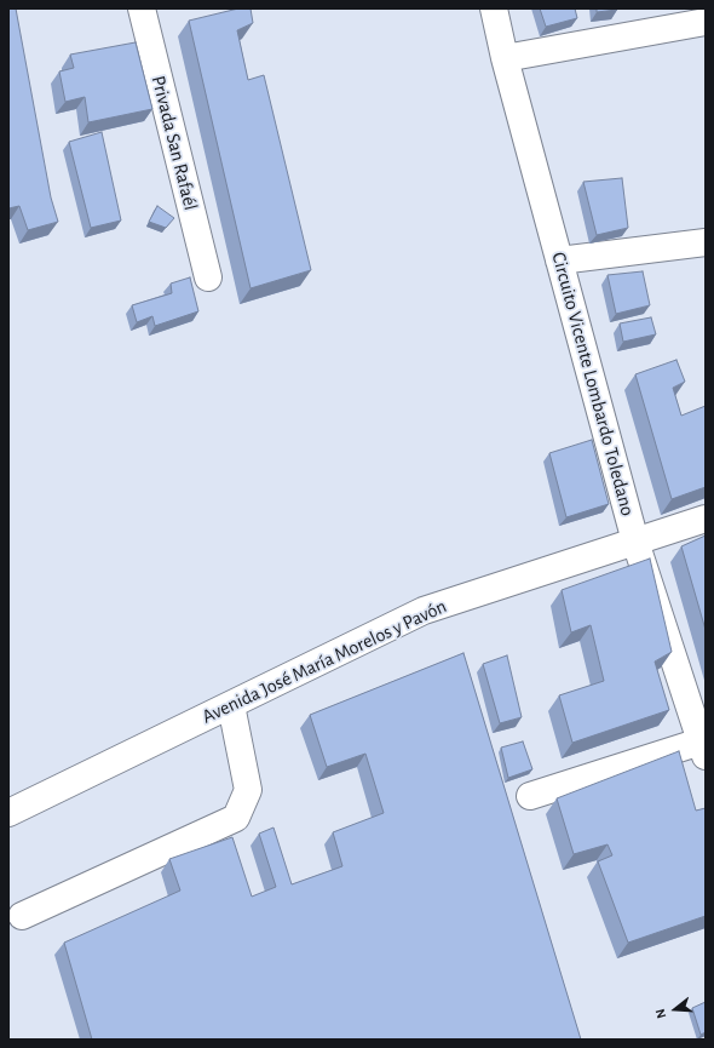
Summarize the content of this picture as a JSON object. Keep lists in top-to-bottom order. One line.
{"streets":{"street":["Privada San Rafaél","Circuito Vicente Lombardo Toledano","Avenida José María Morelos y Pavón"]},"crossings":[["Circuito Vicente Lombardo Toledano","Avenida José María Morelos y Pavón"]],"north":"left"}
